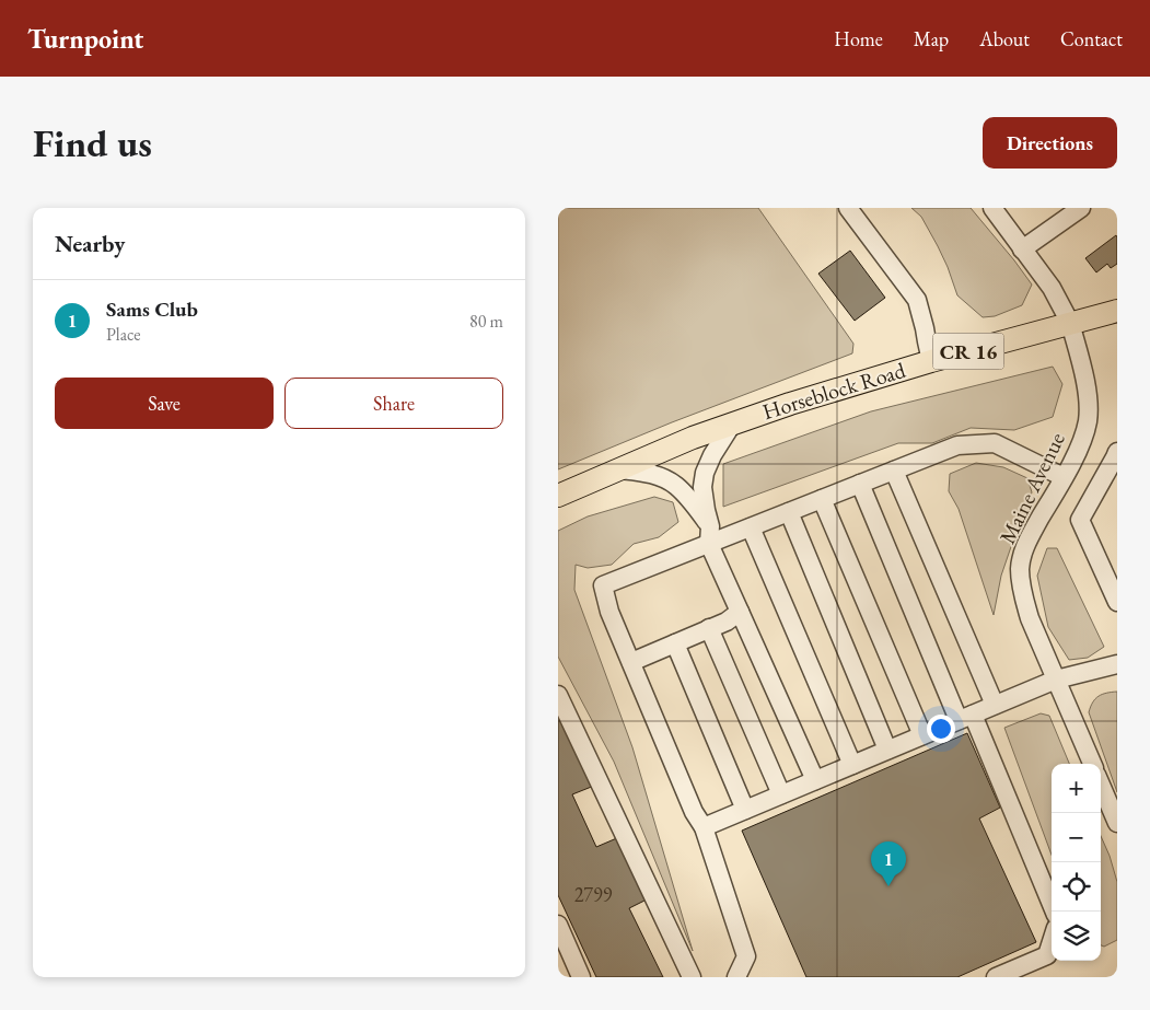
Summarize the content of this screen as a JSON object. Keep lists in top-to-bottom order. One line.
{"streets":{"main road":["CR 16","Horseblock Road"],"street":["Maine Avenue"]},"crossings":[["Horseblock Road","Maine Avenue"]],"house_numbers":["2799"],"page":{"header":"Turnpoint","nav":["Home","Map","About","Contact"],"buttons":["Directions",["Save","Share"]],"title":"Find us","heading":"Nearby","list":[{"mark":"1","name":"Sams Club","note":"Place","value":"80 m"}],"map_buttons":["+","−"],"pins":"1"}}
